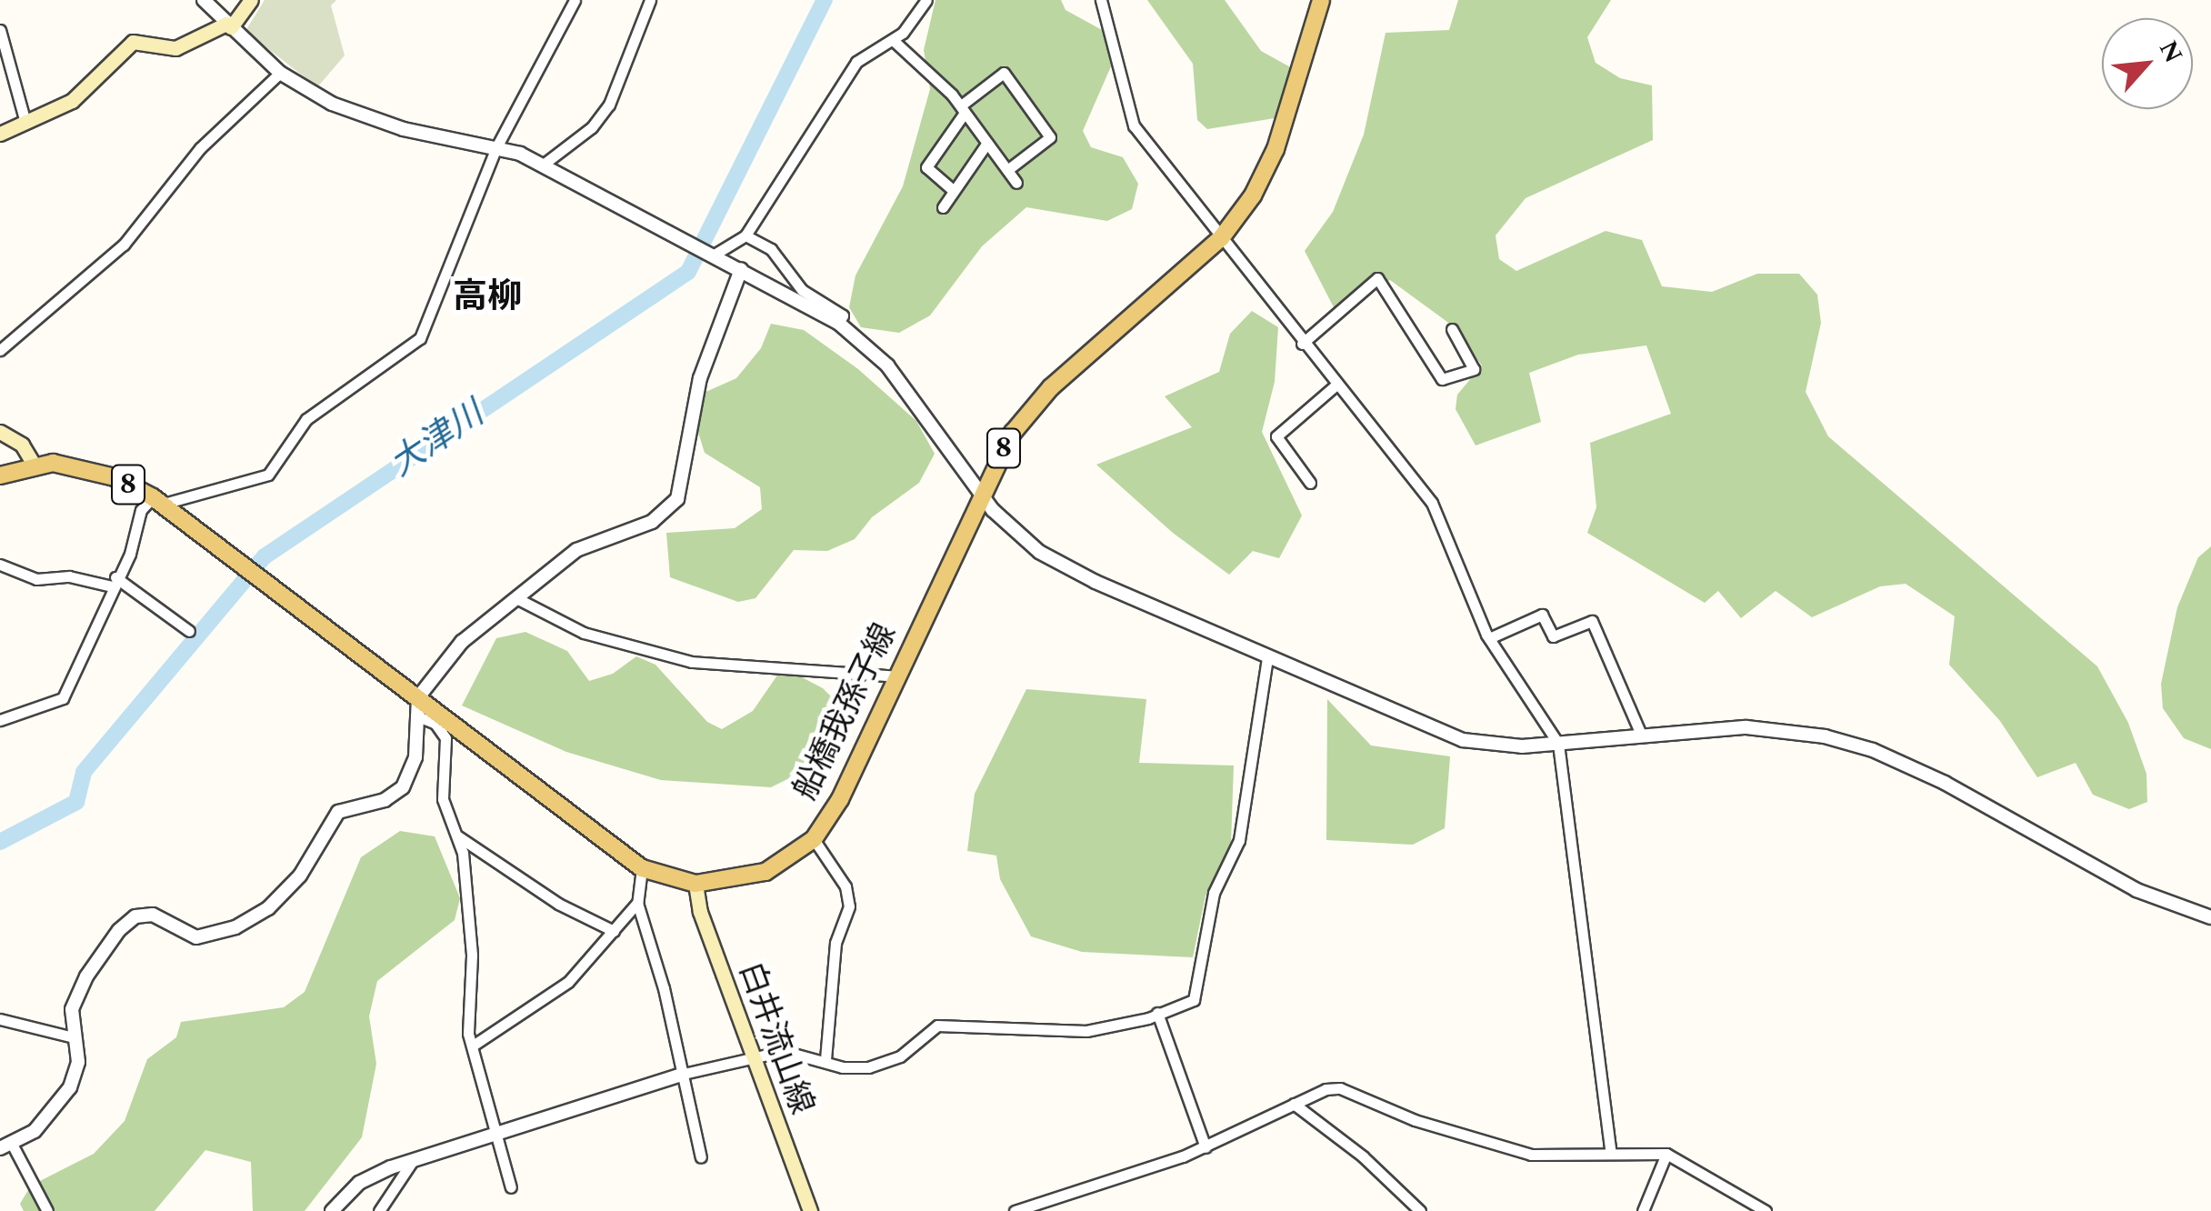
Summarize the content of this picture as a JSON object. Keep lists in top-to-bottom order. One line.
{"streets":{"main road":["8","船橋我孫子線","白井流山線"]},"crossings":[["船橋我孫子線","白井流山線"]],"districts":["高柳"],"water":["大津川"],"north":"top right"}
